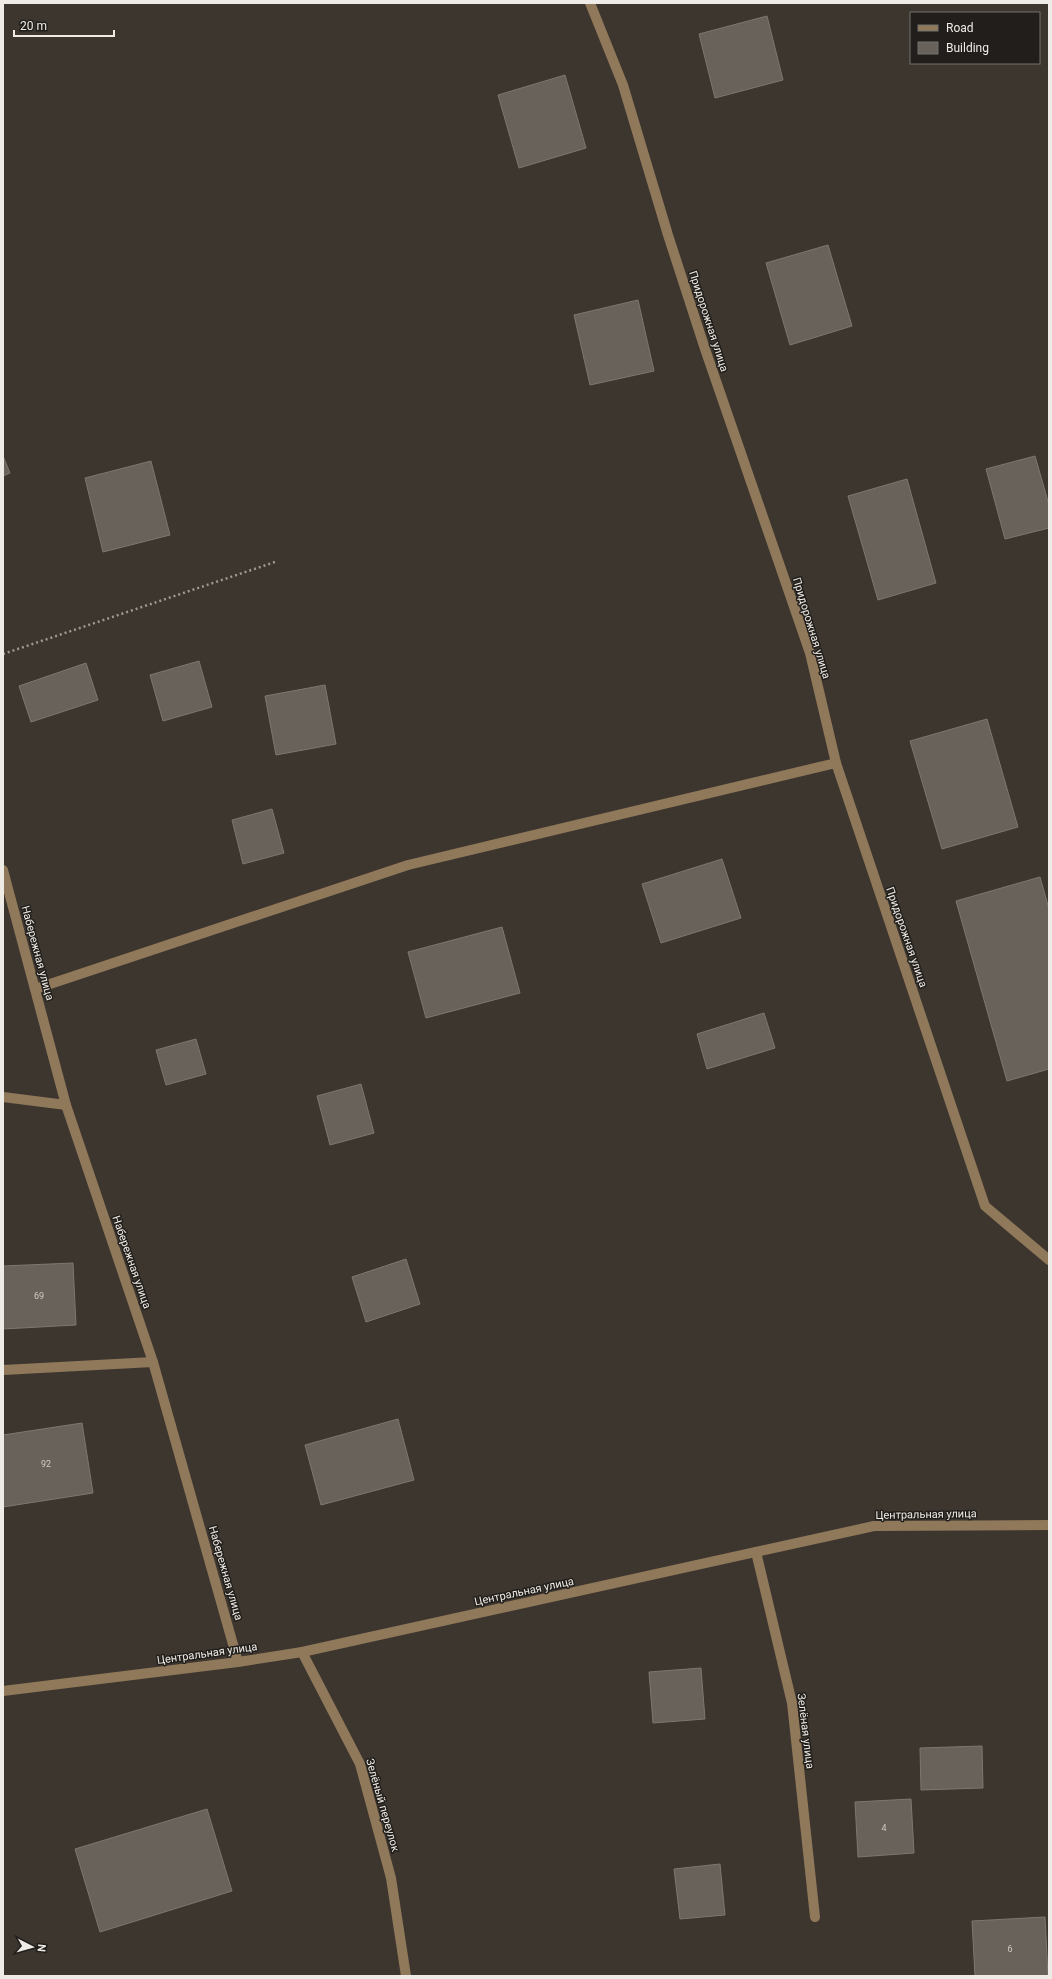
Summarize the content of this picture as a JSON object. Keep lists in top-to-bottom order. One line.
{"streets":{"street":["Придорожная улица","Набережная улица","Центральная улица","Зелёная улица","Зелёный переулок"]},"crossings":[["Набережная улица","Центральная улица"],["Центральная улица","Зелёная улица"],["Центральная улица","Зелёный переулок"]],"house_numbers":["69","92","4","6"],"legend":["Road","Building"],"scale_bar":"20 m","north":"right"}
